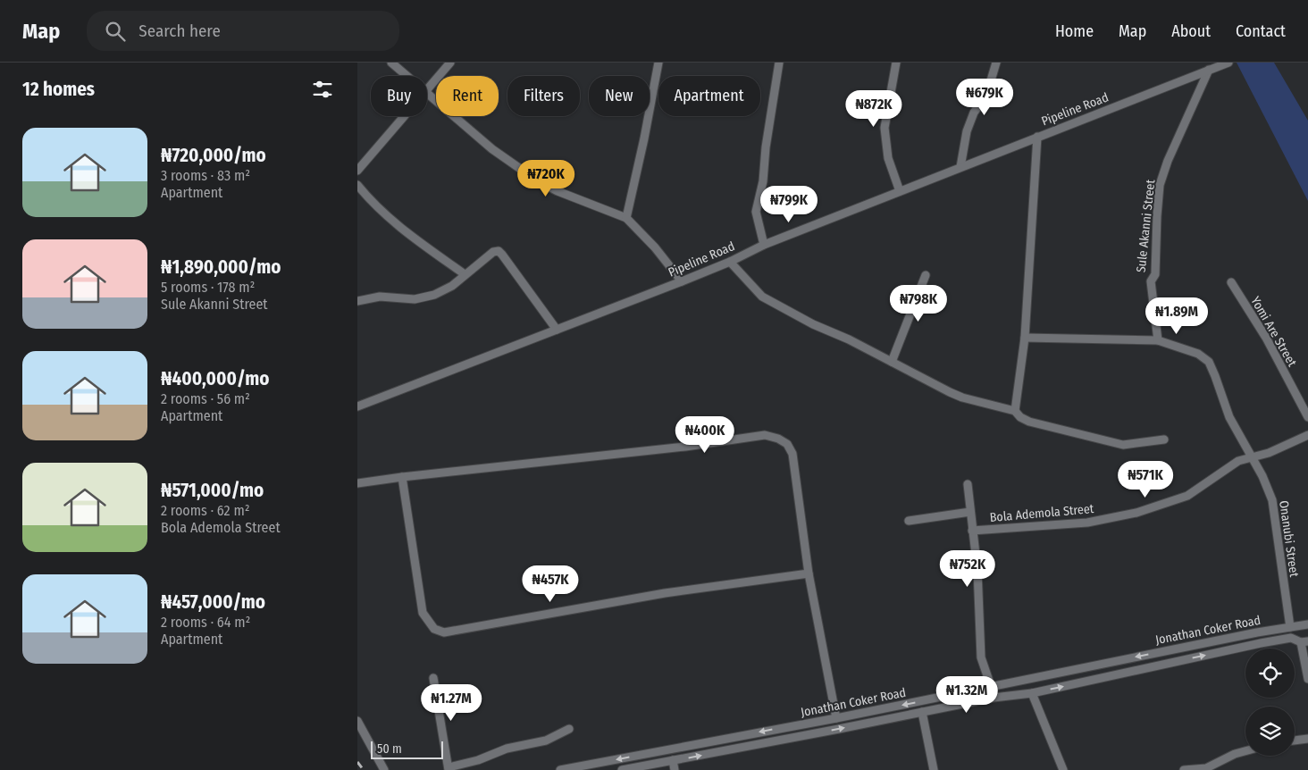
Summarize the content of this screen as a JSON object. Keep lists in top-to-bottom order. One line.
{"streets":{"street":["Pipeline Road","Sule Akanni Street","Yomi Are Street","Bola Ademola Street","Onanubi Street","Jonathan Coker Road"]},"crossings":[["Pipeline Road","Sule Akanni Street"],["Sule Akanni Street","Onanubi Street"],["Bola Ademola Street","Onanubi Street"],["Onanubi Street","Jonathan Coker Road"]],"scale_bar":"50 m","page":{"header":"Map","search":"Search here","nav":["Home","Map","About","Contact"],"heading":"12 homes","chip":["Buy","Rent","Filters","New","Apartment"],"price":["₦679K","₦872K","₦720K","₦799K","₦798K","₦1.89M","₦400K","₦571K","₦752K","₦457K","₦1.32M","₦1.27M"],"list":[{"name":"₦720,000/mo","note":"3 rooms · 83 m² · Apartment"},{"name":"₦1,890,000/mo","note":"5 rooms · 178 m² · Sule Akanni Street"},{"name":"₦400,000/mo","note":"2 rooms · 56 m² · Apartment"},{"name":"₦571,000/mo","note":"2 rooms · 62 m² · Bola Ademola Street"},{"name":"₦457,000/mo","note":"2 rooms · 64 m² · Apartment"}],"scale":"50 m"}}
